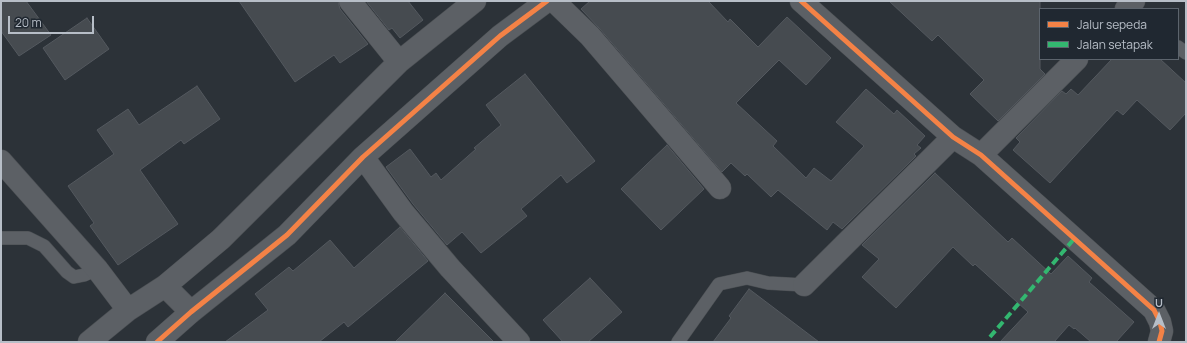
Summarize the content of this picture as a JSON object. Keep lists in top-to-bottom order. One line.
{"legend":["Jalur sepeda","Jalan setapak"],"scale_bar":"20 m","north":"top"}
